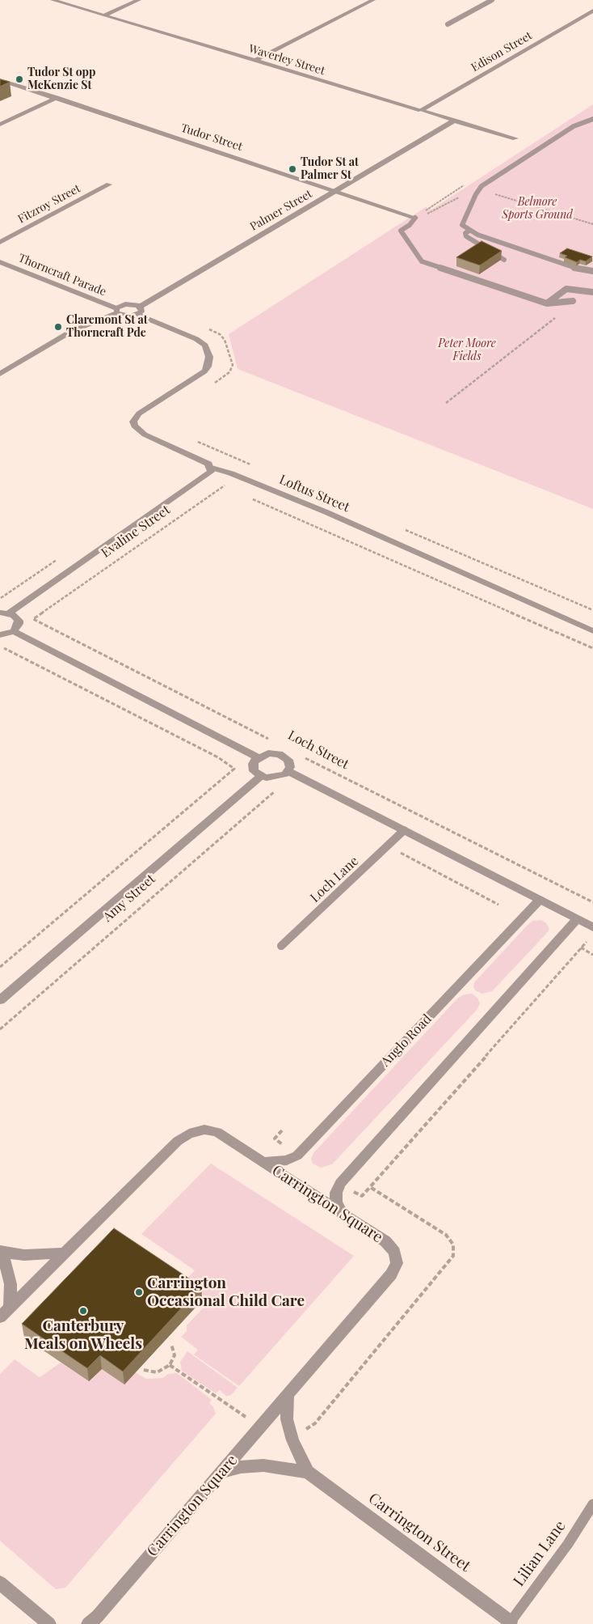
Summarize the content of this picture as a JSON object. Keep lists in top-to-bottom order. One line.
{"streets":{"street":["Edison Street","Waverley Street","Tudor Street","Fitzroy Street","Palmer Street","Thorncraft Parade","Loftus Street","Evaline Street","Amy Street","Anglo Road","Carrington Square","Carrington Street"],"lane":["Loch Lane","Lilian Lane"],"path":["Loch Street"]},"crossings":[["Edison Street","Waverley Street"],["Waverley Street","Palmer Street"],["Tudor Street","Palmer Street"],["Loftus Street","Evaline Street"],["Evaline Street","Loch Street"],["Anglo Road","Carrington Square"],["Carrington Square","Carrington Street"],["Carrington Street","Lilian Lane"]],"parks":["Belmore Sports Ground","Peter Moore Fields"],"places":["Tudor St opp McKenzie St","Tudor St at Palmer St","Claremont St at Thorncraft Pde","Carrington Occasional Child Care","Canterbury Meals on Wheels"]}
